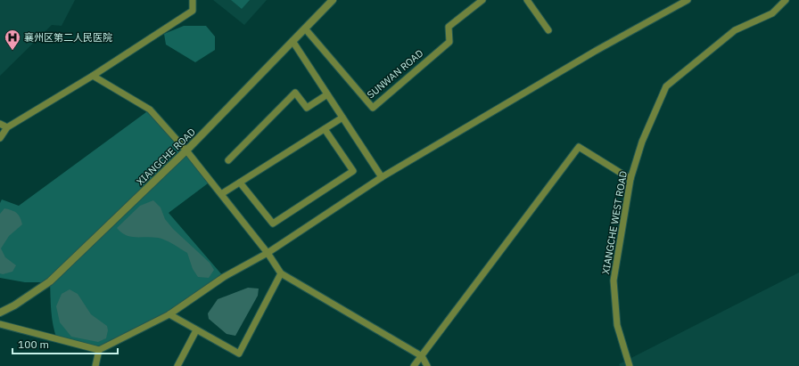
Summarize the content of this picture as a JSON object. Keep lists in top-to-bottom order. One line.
{"streets":{"street":["SUNWAN ROAD","XIANGCHE ROAD","XIANGCHE WEST ROAD"]},"crossings":[["SUNWAN ROAD","XIANGCHE ROAD"]],"places":{"hospital":["襄州区第二人民医院"]},"scale_bar":"100 m"}
